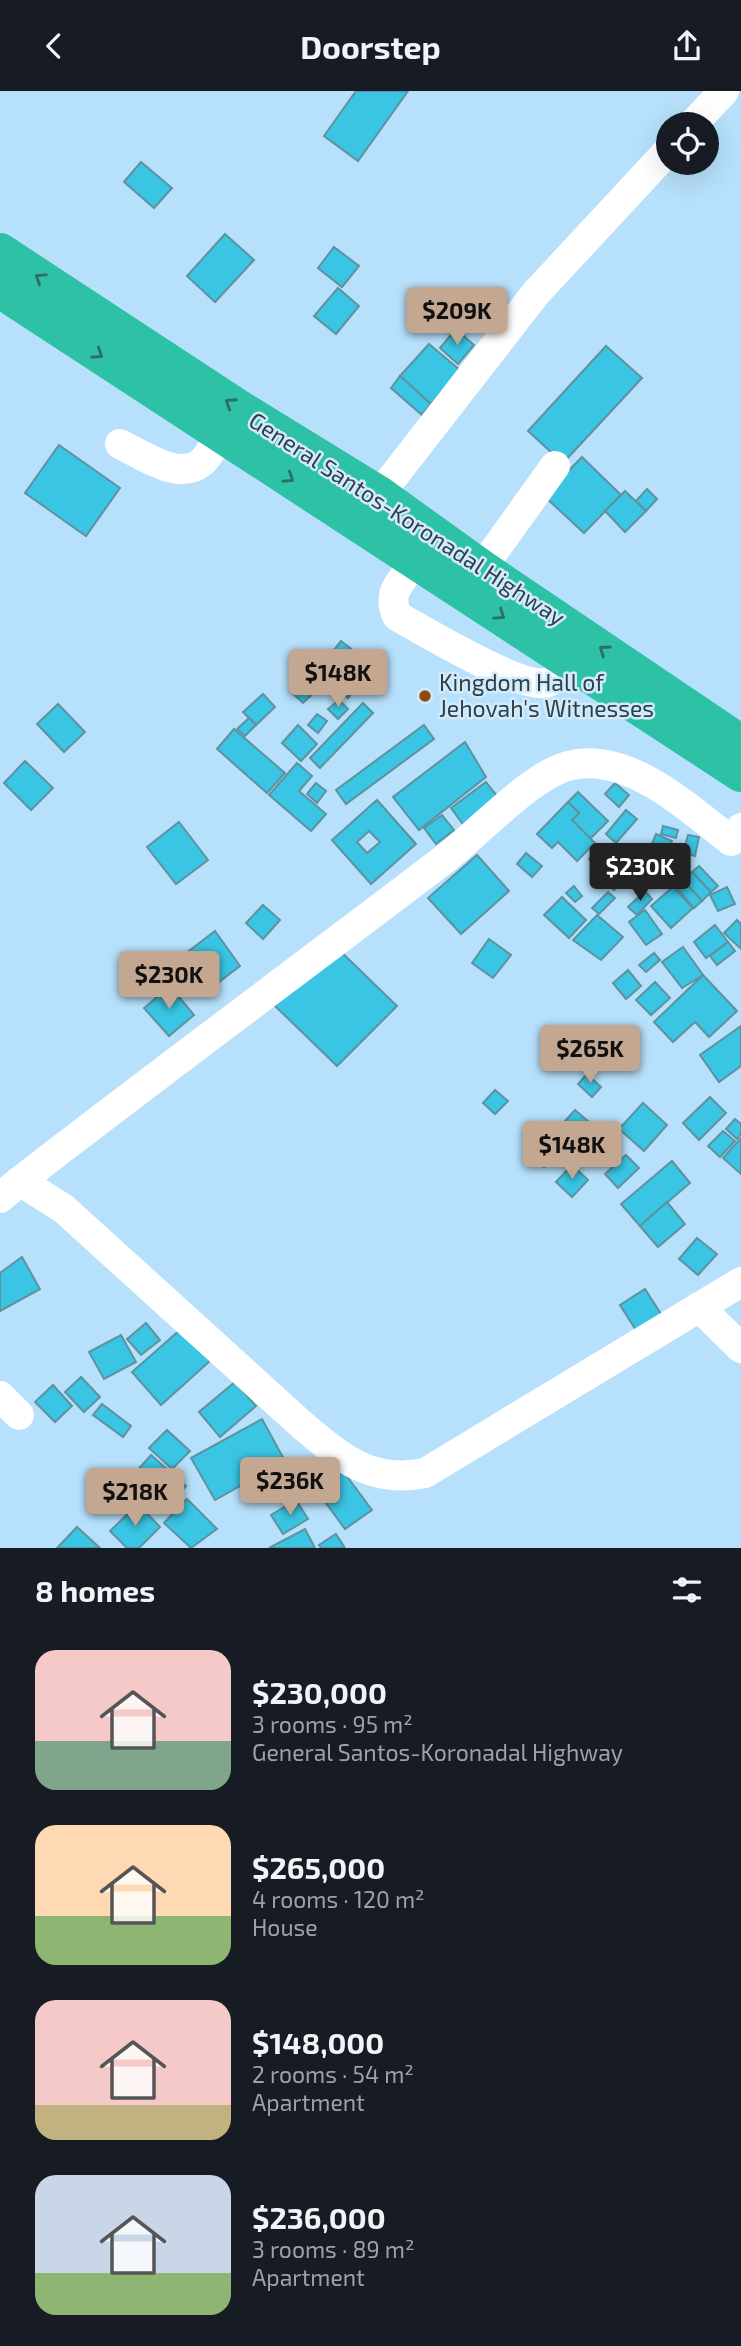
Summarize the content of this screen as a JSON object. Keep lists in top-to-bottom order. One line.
{"streets":{"highway":["General Santos-Koronadal Highway"]},"places":["Kingdom Hall of Jehovah's Witnesses"],"page":{"header":"Doorstep","price":["$209K","$148K","$230K","$230K","$265K","$148K","$236K","$218K"],"heading":"8 homes","list":[{"name":"$230,000","note":"3 rooms · 95 m² · General Santos-Koronadal Highway"},{"name":"$265,000","note":"4 rooms · 120 m² · House"},{"name":"$148,000","note":"2 rooms · 54 m² · Apartment"},{"name":"$236,000","note":"3 rooms · 89 m² · Apartment"}]}}
